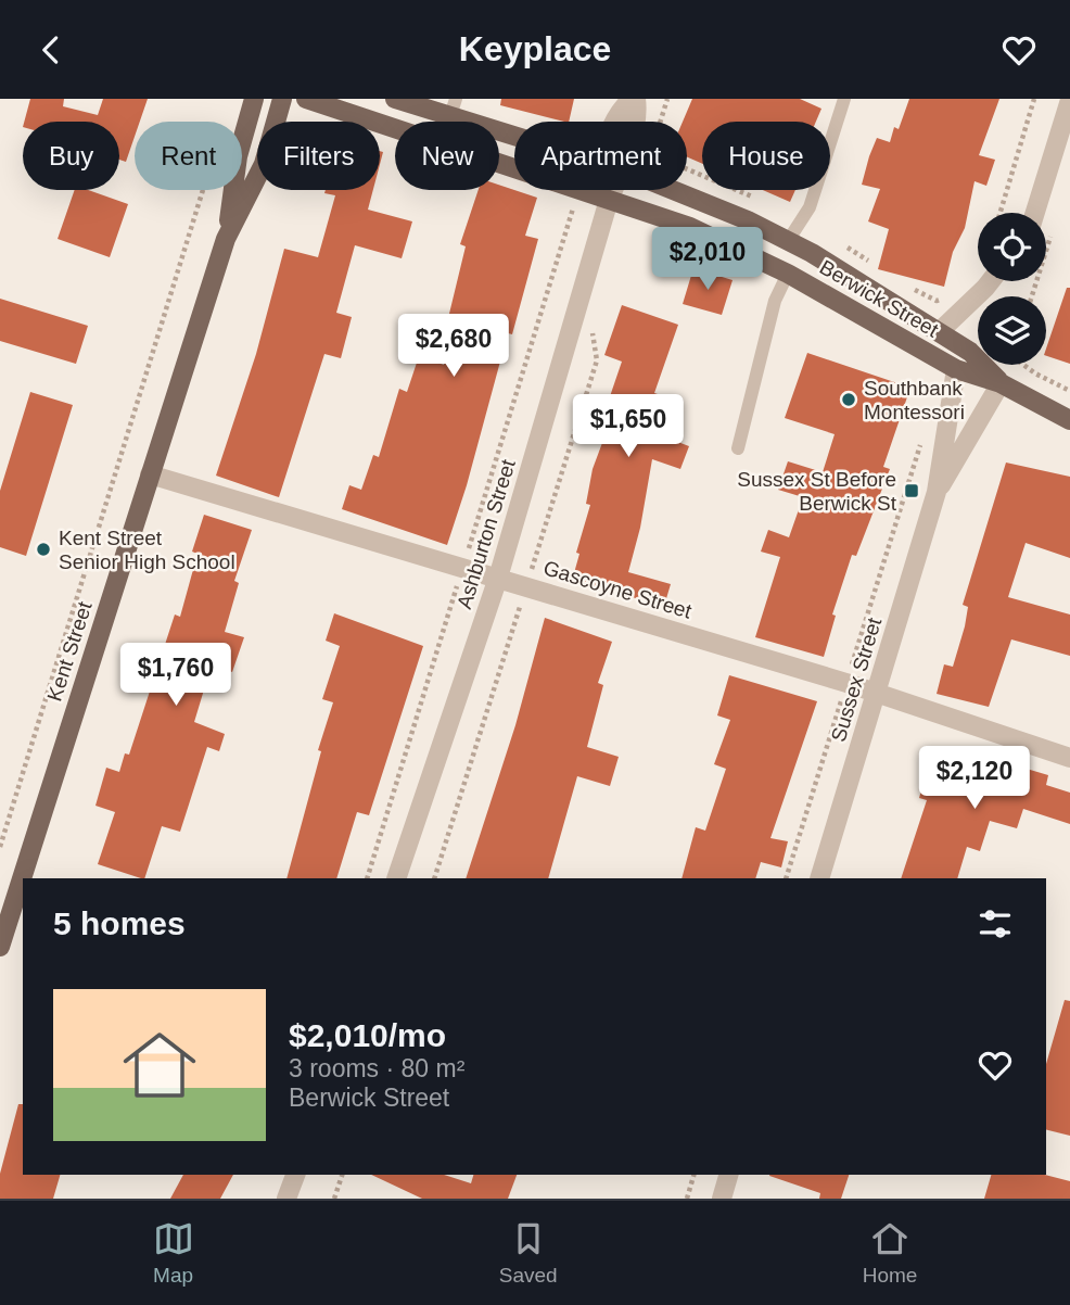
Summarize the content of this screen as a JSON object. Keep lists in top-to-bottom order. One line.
{"streets":{"main road":["Berwick Street","Kent Street"],"street":["Ashburton Street","Gascoyne Street","Sussex Street"]},"crossings":[["Berwick Street","Ashburton Street"],["Berwick Street","Sussex Street"],["Ashburton Street","Gascoyne Street"],["Gascoyne Street","Kent Street"],["Gascoyne Street","Sussex Street"]],"places":{"other":["Southbank Montessori","Kent Street Senior High School"],"transit":["Sussex St Before Berwick St"]},"page":{"header":"Keyplace","chip":["Buy","Rent","Filters","New","Apartment","House"],"price":["$2,010","$2,680","$1,650","$1,760","$2,120"],"heading":"5 homes","list":[{"name":"$2,010/mo","note":"3 rooms · 80 m² · Berwick Street"}],"tabs":["Map","Saved","Home"]}}
